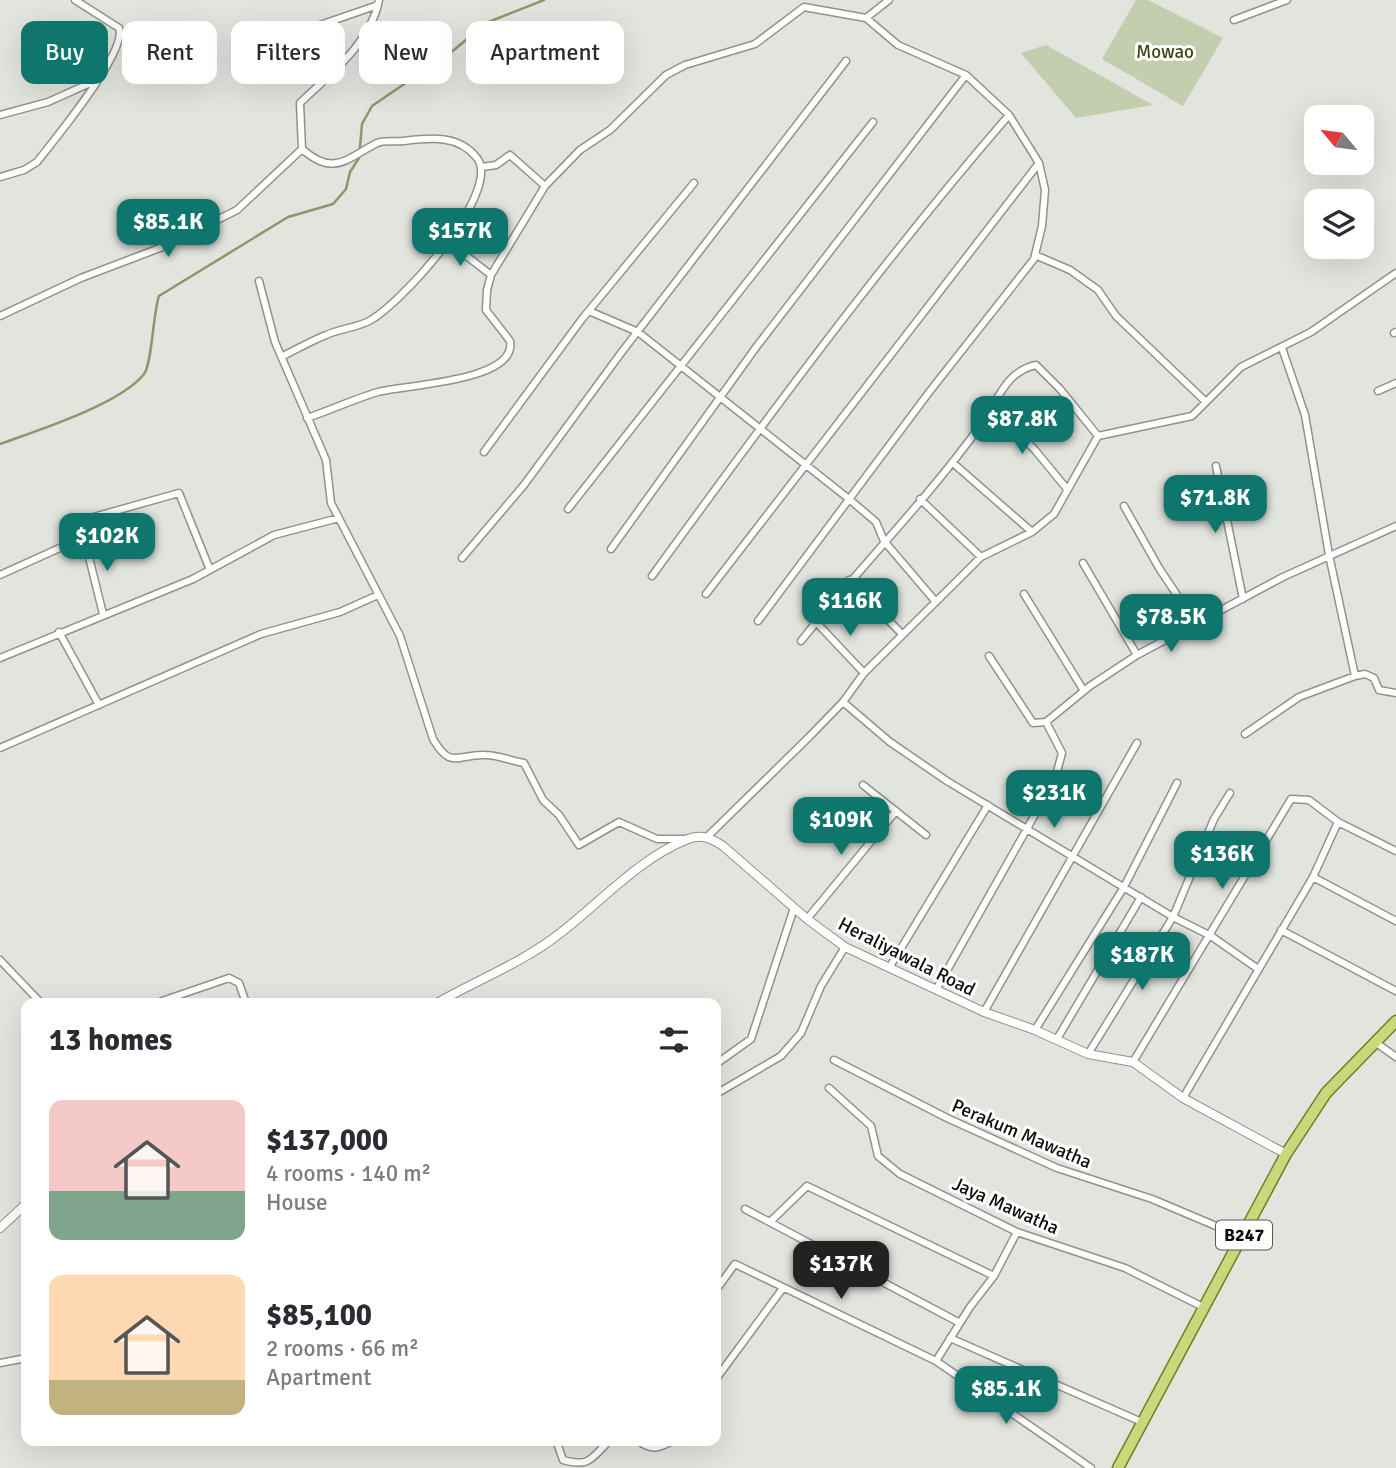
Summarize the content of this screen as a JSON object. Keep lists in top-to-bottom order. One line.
{"streets":{"main road":["B247"],"street":["Heraliyawala Road","Perakum Mawatha","Jaya Mawatha"]},"crossings":[["Heraliyawala Road","B247"],["Perakum Mawatha","B247"],["Jaya Mawatha","B247"]],"parks":["Mowao"],"north":"top left","page":{"chip":["Buy","Rent","Filters","New","Apartment"],"price":["$85.1K","$157K","$87.8K","$71.8K","$102K","$116K","$78.5K","$231K","$109K","$136K","$187K","$137K","$85.1K"],"heading":"13 homes","list":[{"name":"$137,000","note":"4 rooms · 140 m² · House"},{"name":"$85,100","note":"2 rooms · 66 m² · Apartment"}]}}
